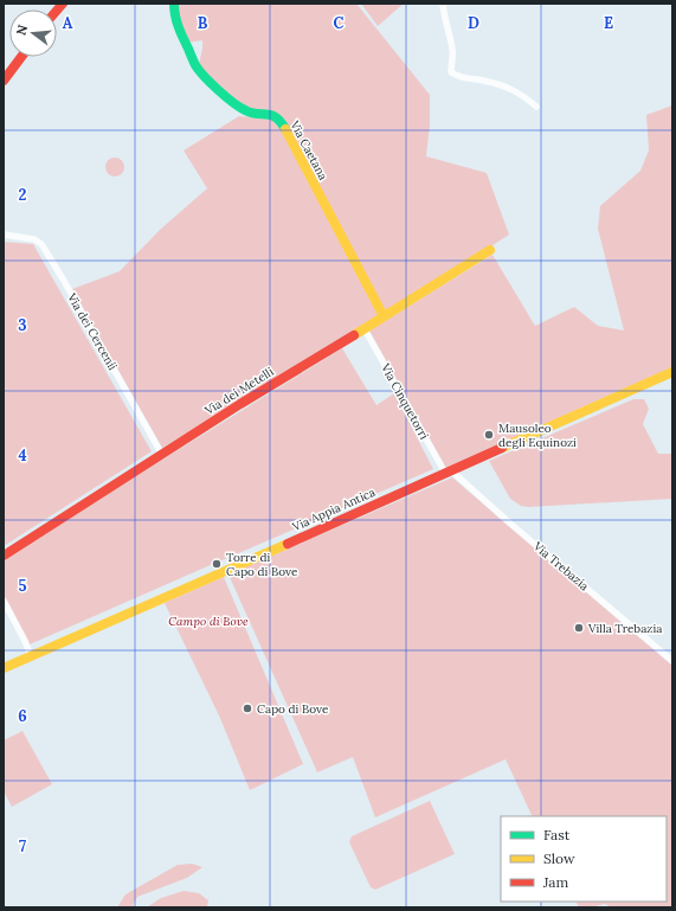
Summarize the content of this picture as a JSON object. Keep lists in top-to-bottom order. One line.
{"streets":{"street":["Via Caetana","Via dei Cercenii","Via dei Metelli","Via Cinquetorri","Via Appia Antica","Via Trebazia"]},"crossings":[["Via Caetana","Via dei Metelli"],["Via dei Cercenii","Via dei Metelli"],["Via dei Metelli","Via Cinquetorri"],["Via Cinquetorri","Via Appia Antica"],["Via Cinquetorri","Via Trebazia"],["Via Appia Antica","Via Trebazia"]],"parks":["Campo di Bove"],"places":["Mausoleo degli Equinozi","Torre di Capo di Bove","Villa Trebazia","Capo di Bove"],"legend":["Fast","Slow","Jam"],"north":"left","grid":{"columns":["A","B","C","D","E"],"rows":["2","3","4","5","6","7"]}}
